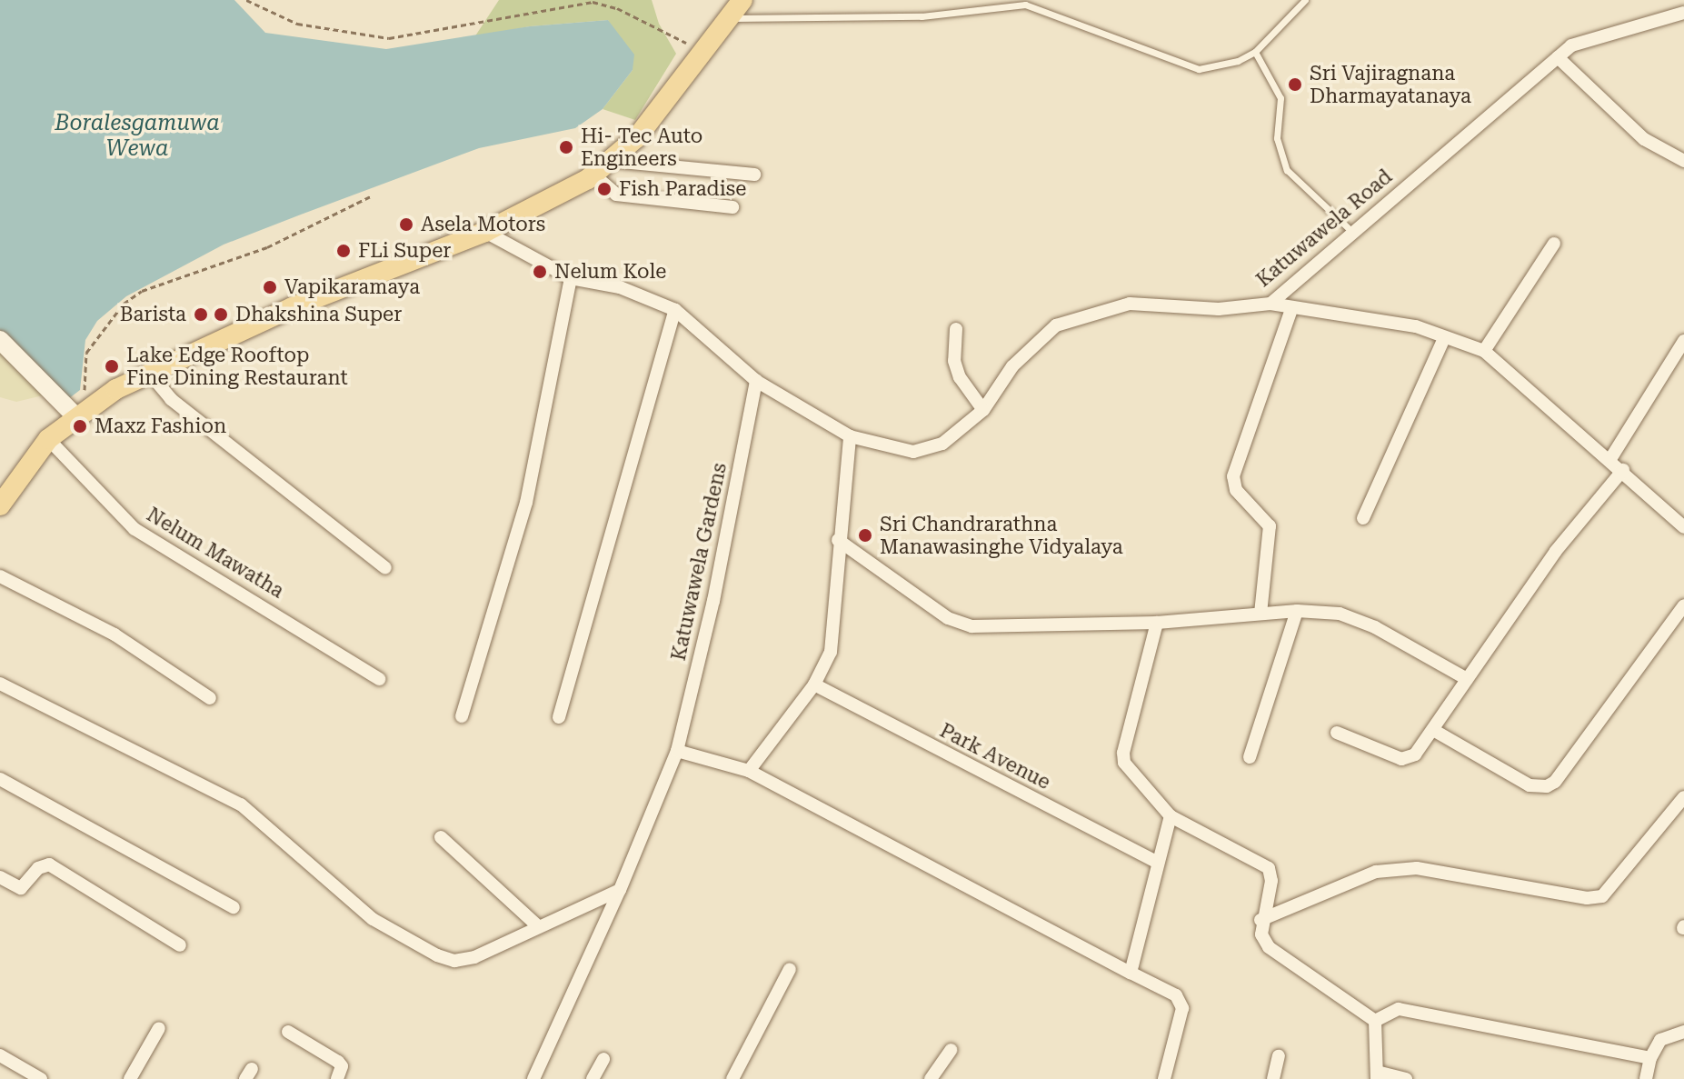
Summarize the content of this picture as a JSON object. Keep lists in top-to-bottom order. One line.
{"streets":{"street":["Katuwawela Road","Nelum Mawatha","Katuwawela Gardens","Park Avenue"]},"crossings":[["Katuwawela Road","Katuwawela Gardens"]],"water":["Boralesgamuwa Wewa"],"places":["Sri Vajiragnana Dharmayatanaya","Hi- Tec Auto Engineers","Fish Paradise","Asela Motors","FLi Super","Nelum Kole","Vapikaramaya","Barista","Dhakshina Super","Lake Edge Rooftop Fine Dining Restaurant","Maxz Fashion","Sri Chandrarathna Manawasinghe Vidyalaya"]}
